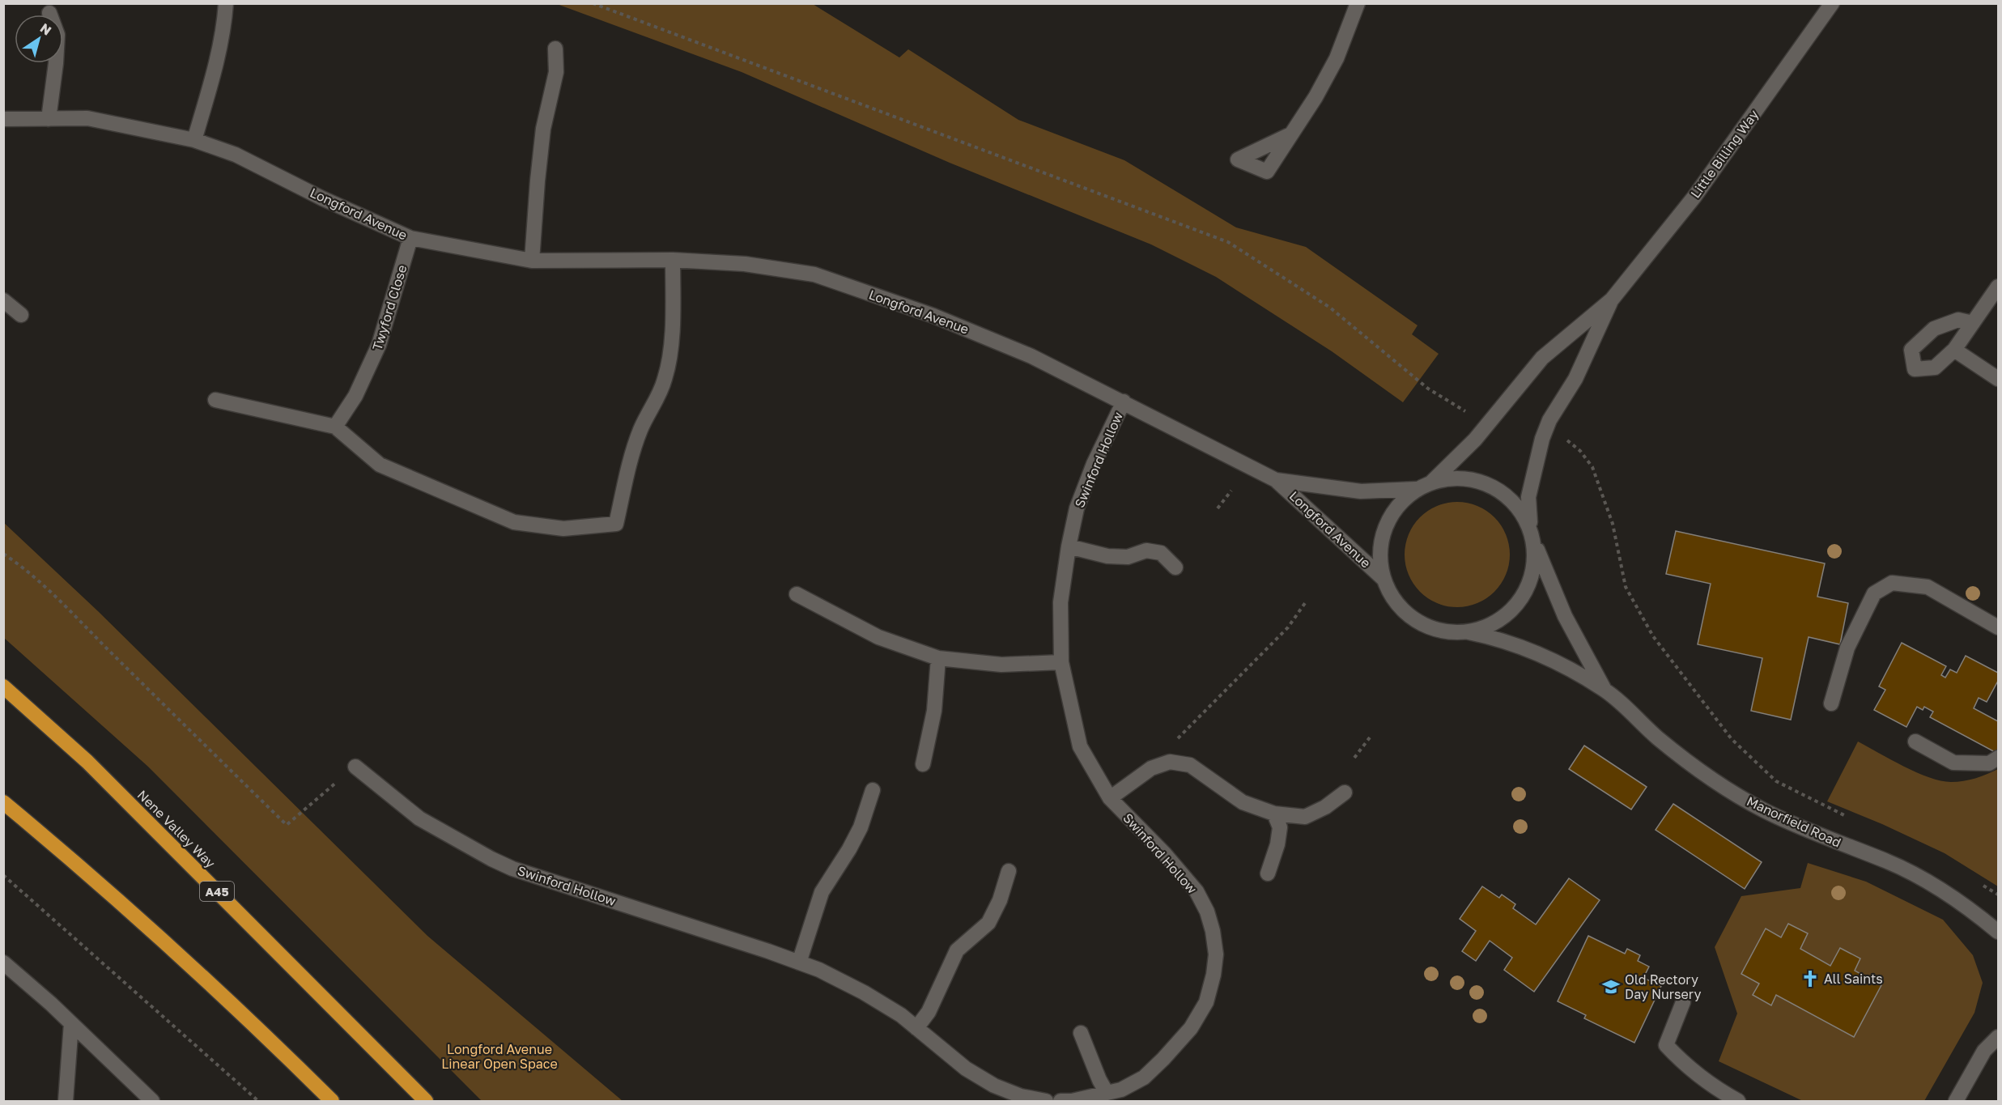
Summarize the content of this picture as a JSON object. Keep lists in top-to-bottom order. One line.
{"streets":{"highway":["Nene Valley Way","A45"],"street":["Little Billing Way","Longford Avenue","Twyford Close","Swinford Hollow","Manorfield Road"]},"crossings":[["Little Billing Way","Longford Avenue"],["Little Billing Way","Manorfield Road"],["Longford Avenue","Twyford Close"],["Longford Avenue","Swinford Hollow"],["Longford Avenue","Manorfield Road"]],"parks":["Longford Avenue Linear Open Space"],"places":{"church":["All Saints"],"school or university":["Old Rectory Day Nursery"]},"north":"top right"}
